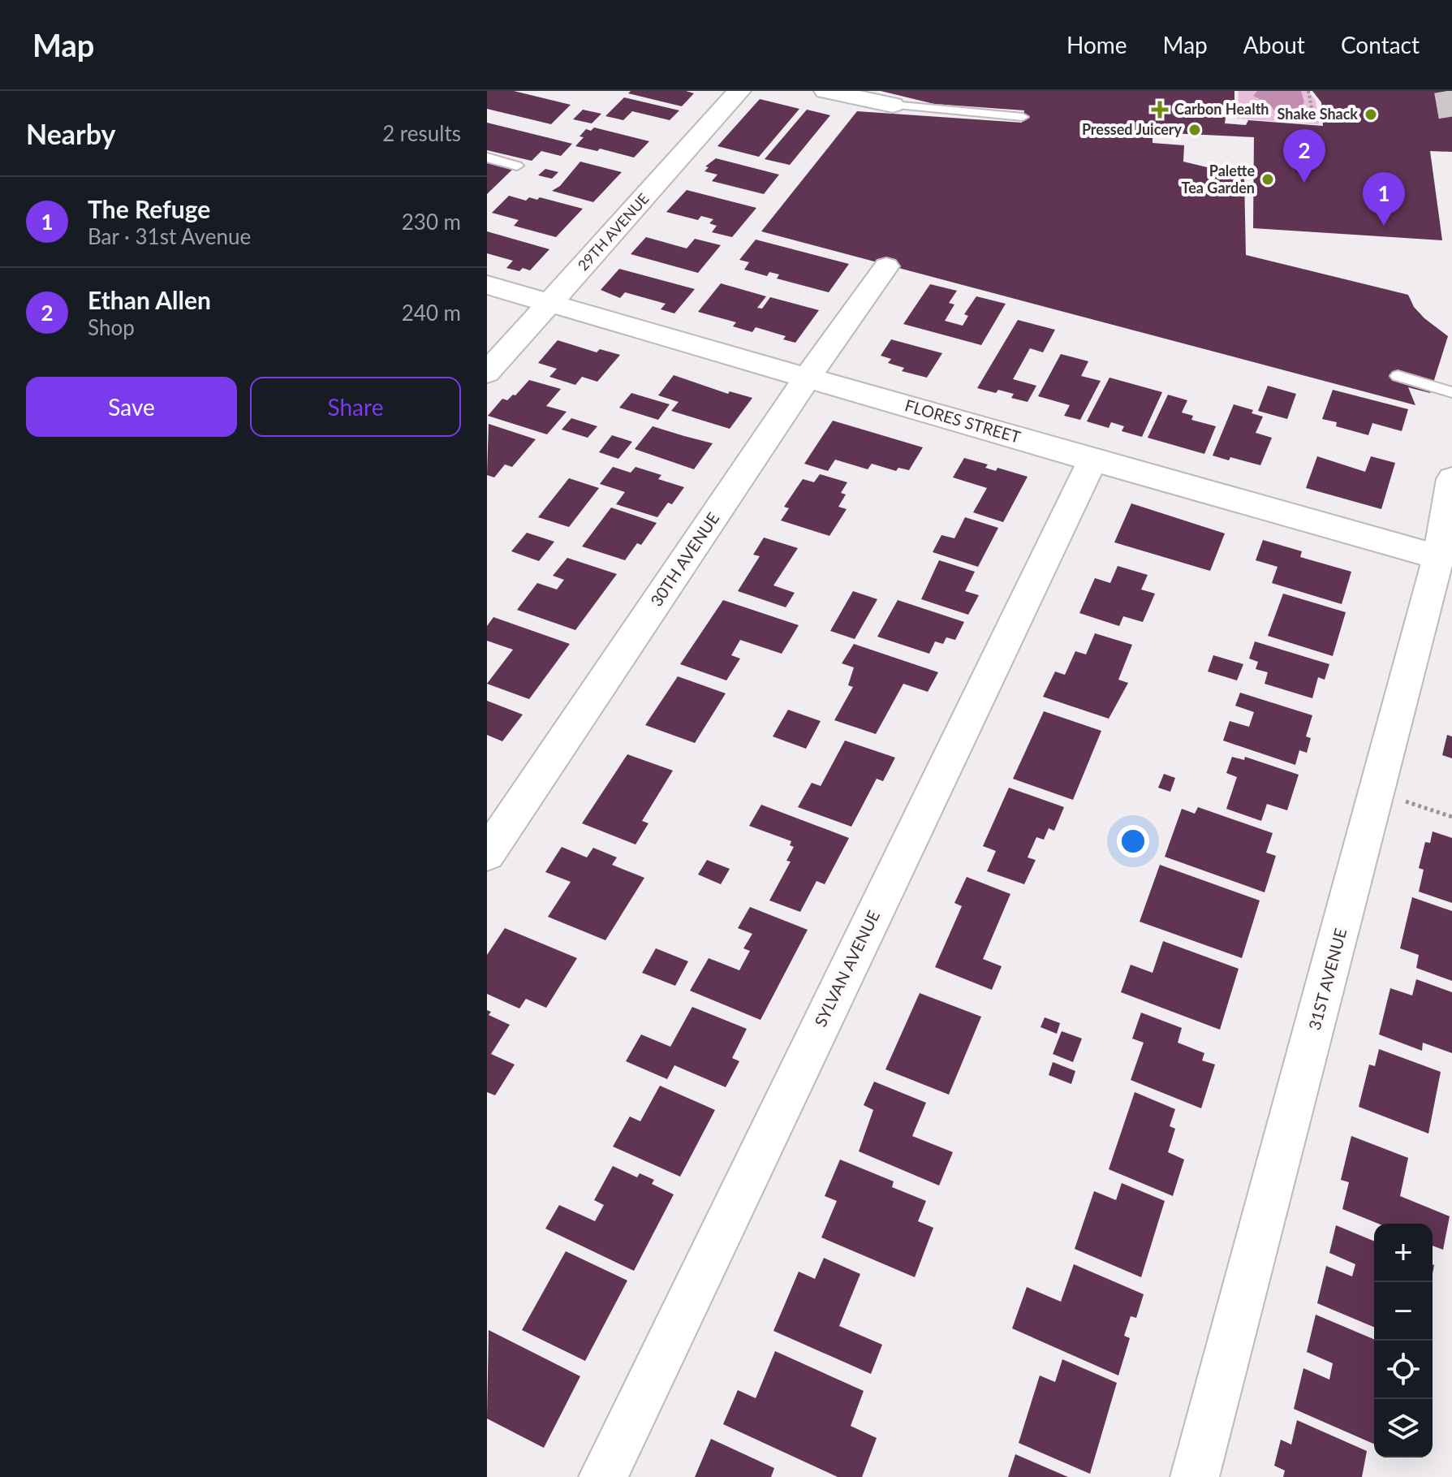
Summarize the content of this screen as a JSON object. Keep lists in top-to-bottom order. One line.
{"streets":{"street":["29TH AVENUE","FLORES STREET","30TH AVENUE","SYLVAN AVENUE","31ST AVENUE"]},"crossings":[["29TH AVENUE","FLORES STREET"],["FLORES STREET","30TH AVENUE"],["FLORES STREET","SYLVAN AVENUE"],["FLORES STREET","31ST AVENUE"]],"places":{"health":["Carbon Health"],"other":["Shake Shack","Pressed Juicery","Palette Tea Garden"]},"page":{"header":"Map","nav":["Home","Map","About","Contact"],"heading":["Nearby","2 results"],"pins":["2","1"],"list":[{"mark":"1","name":"The Refuge","note":"Bar · 31st Avenue","value":"230 m"},{"mark":"2","name":"Ethan Allen","note":"Shop","value":"240 m"}],"buttons":["Save","Share"],"map_buttons":["+","−"]}}
